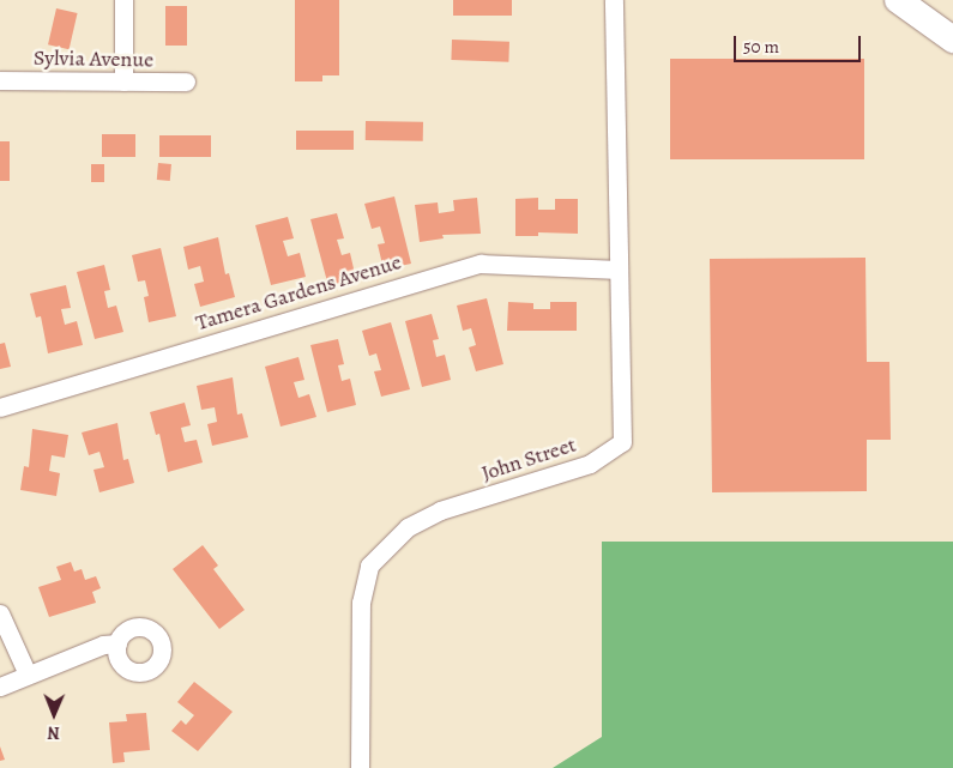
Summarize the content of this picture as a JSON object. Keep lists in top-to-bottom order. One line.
{"streets":{"street":["Sylvia Avenue","Tamera Gardens Avenue","John Street"]},"crossings":[["Tamera Gardens Avenue","John Street"]],"scale_bar":"50 m","north":"bottom"}
